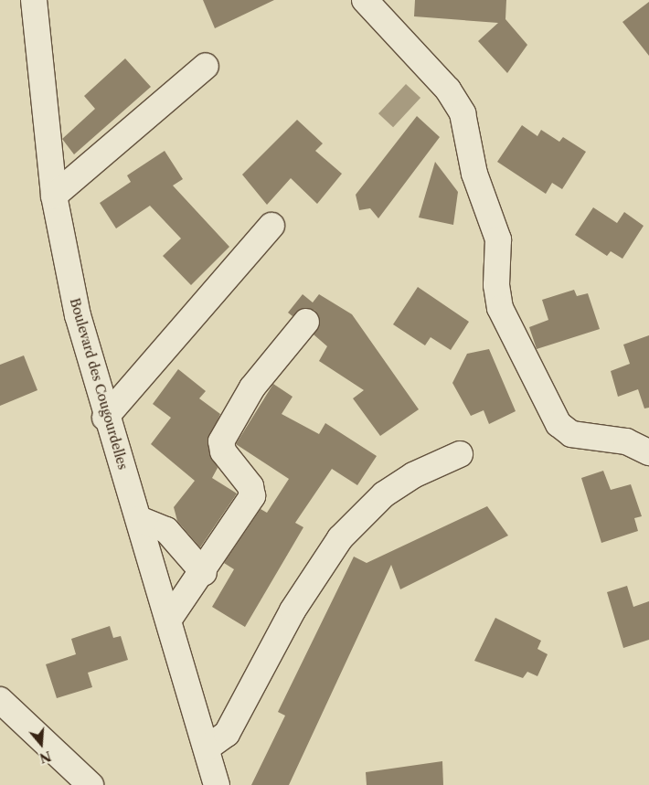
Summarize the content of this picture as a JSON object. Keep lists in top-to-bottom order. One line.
{"streets":{"street":["Boulevard des Cougourdelles"]},"north":"bottom"}
